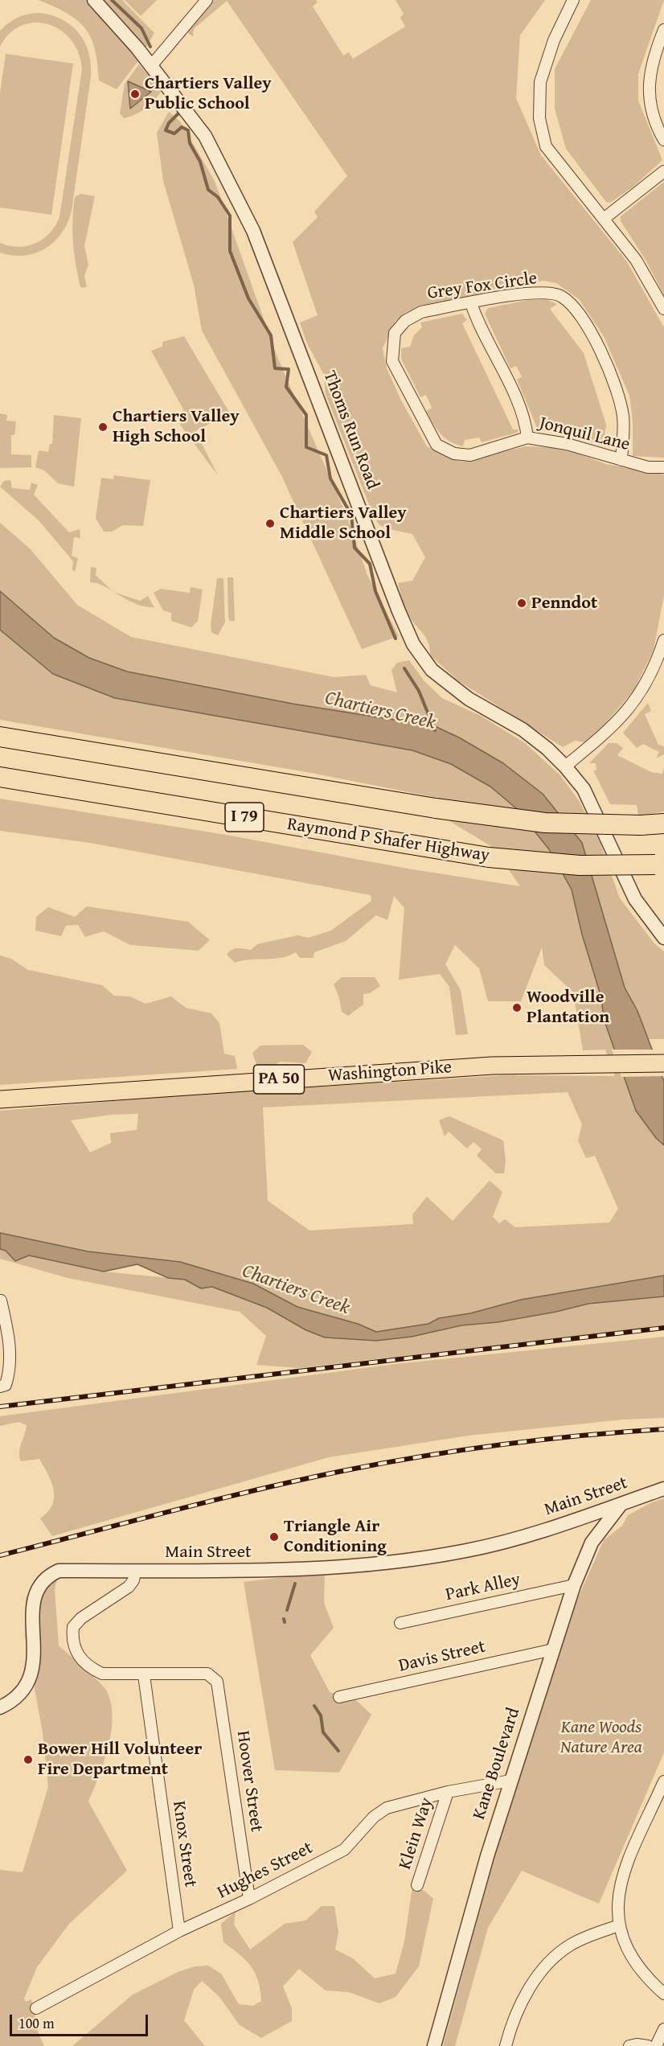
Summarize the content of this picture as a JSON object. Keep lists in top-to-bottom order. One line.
{"streets":{"highway":["I 79","Raymond P Shafer Highway"],"main road":["Washington Pike","PA 50"],"street":["Grey Fox Circle","Thoms Run Road","Jonquil Lane","Main Street","Park Alley","Davis Street","Kane Boulevard","Hoover Street","Klein Way","Knox Street","Hughes Street"]},"crossings":[["Grey Fox Circle","Jonquil Lane"],["Main Street","Kane Boulevard"],["Park Alley","Kane Boulevard"],["Davis Street","Kane Boulevard"],["Kane Boulevard","Hughes Street"],["Hoover Street","Knox Street"],["Hoover Street","Hughes Street"],["Klein Way","Hughes Street"],["Knox Street","Hughes Street"]],"water":["Chartiers Creek"],"parks":["Kane Woods Nature Area"],"places":["Chartiers Valley Public School","Chartiers Valley High School","Chartiers Valley Middle School","Penndot","Woodville Plantation","Triangle Air Conditioning","Bower Hill Volunteer Fire Department"],"scale_bar":"100 m"}
